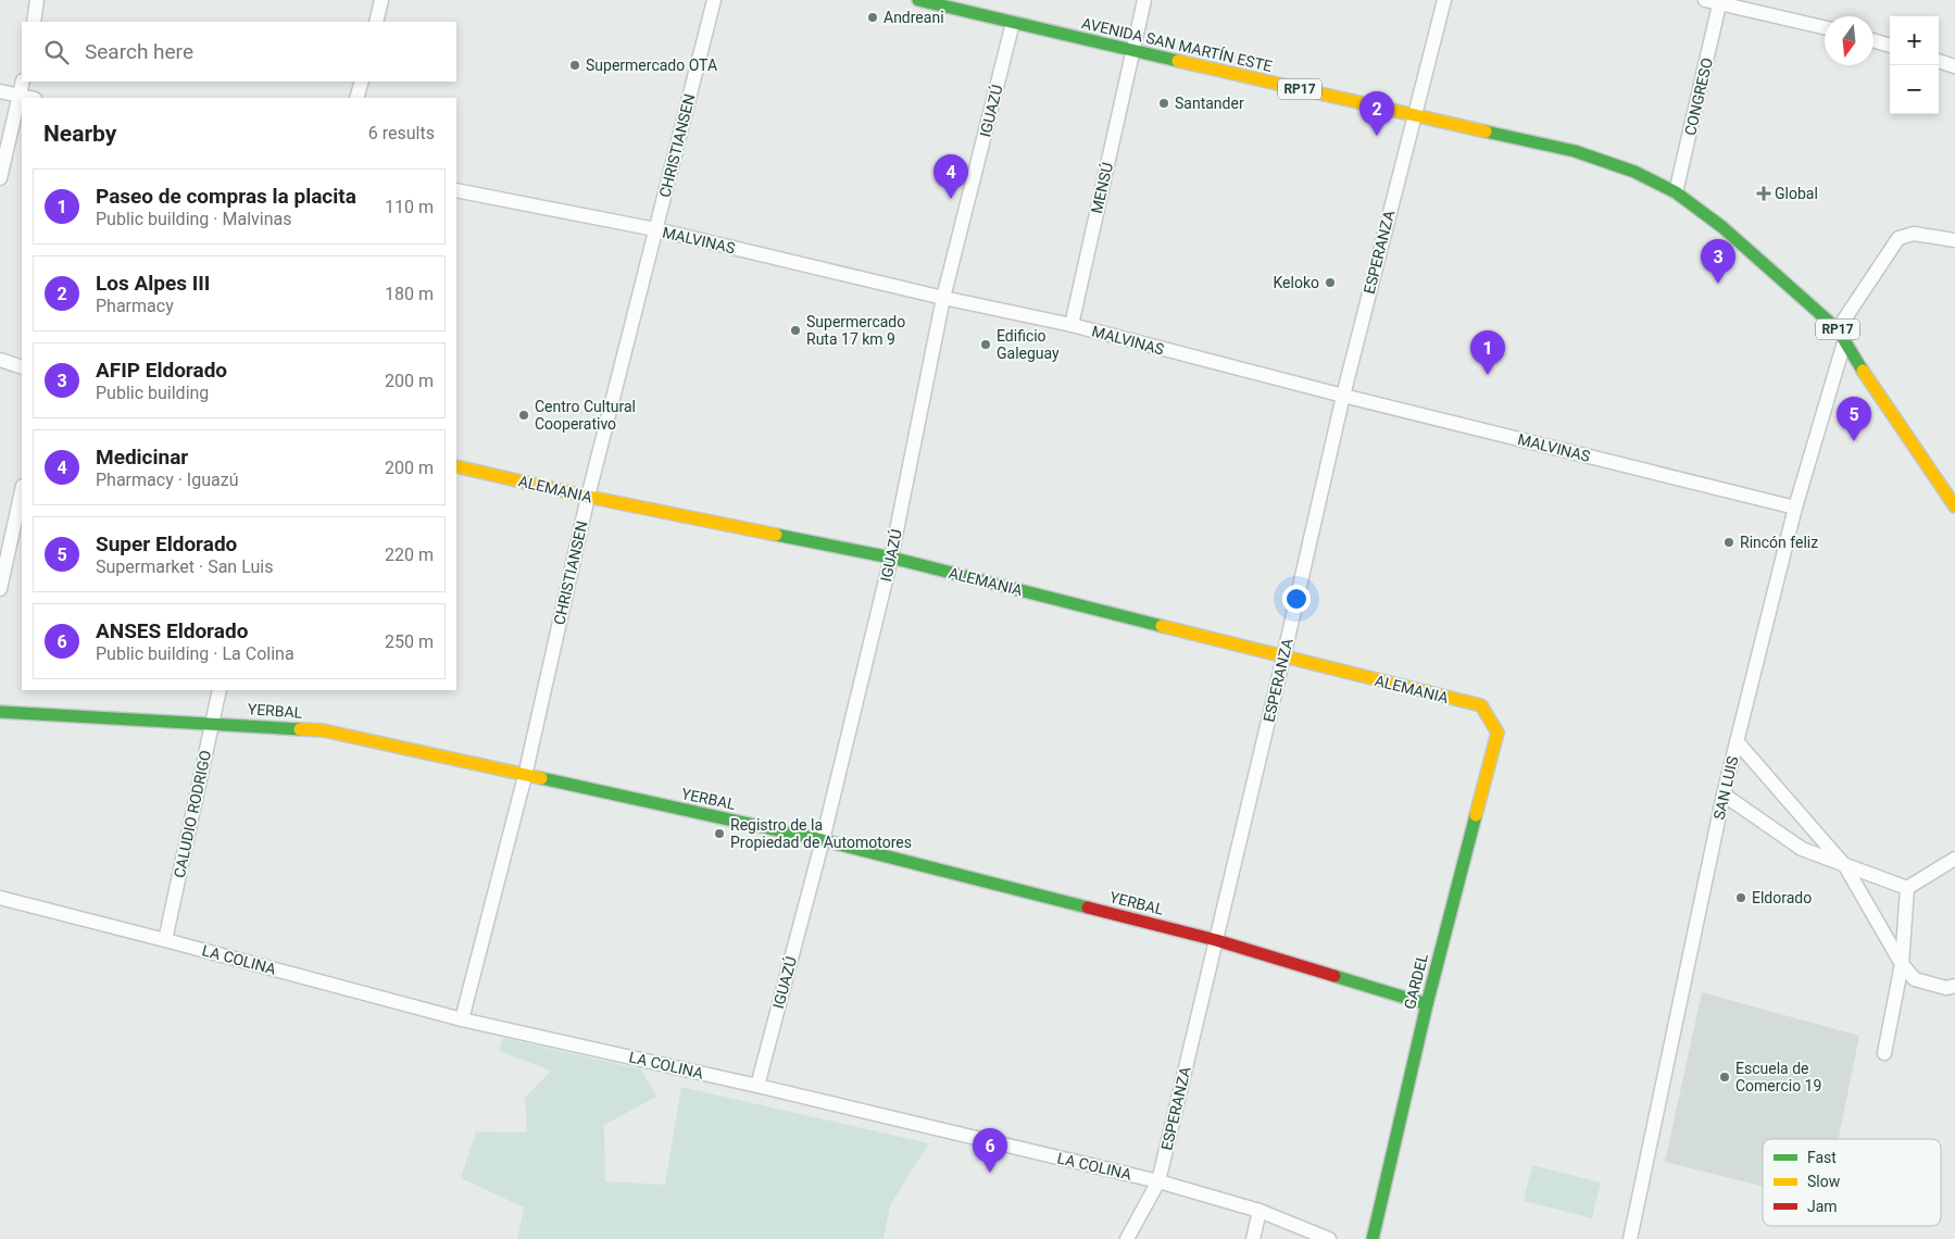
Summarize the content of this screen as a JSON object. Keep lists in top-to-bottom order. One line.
{"streets":{"street":["AVENIDA SAN MARTÍN ESTE","RP17","CONGRESO","IGUAZÚ","CHRISTIANSEN","MENSÚ","MALVINAS","ESPERANZA","ALEMANIA","YERBAL","SAN LUIS","CALUDIO RODRIGO","LA COLINA","GARDEL"]},"crossings":[["AVENIDA SAN MARTÍN ESTE","CONGRESO"],["AVENIDA SAN MARTÍN ESTE","IGUAZÚ"],["AVENIDA SAN MARTÍN ESTE","MENSÚ"],["AVENIDA SAN MARTÍN ESTE","ESPERANZA"],["AVENIDA SAN MARTÍN ESTE","SAN LUIS"],["IGUAZÚ","MALVINAS"],["IGUAZÚ","ALEMANIA"],["IGUAZÚ","YERBAL"],["IGUAZÚ","LA COLINA"],["CHRISTIANSEN","MALVINAS"],["CHRISTIANSEN","ALEMANIA"],["CHRISTIANSEN","YERBAL"],["CHRISTIANSEN","LA COLINA"],["MENSÚ","MALVINAS"],["MALVINAS","ESPERANZA"],["MALVINAS","SAN LUIS"],["ESPERANZA","ALEMANIA"],["ESPERANZA","YERBAL"],["ESPERANZA","LA COLINA"],["ALEMANIA","GARDEL"],["YERBAL","CALUDIO RODRIGO"],["YERBAL","GARDEL"],["CALUDIO RODRIGO","LA COLINA"]],"places":{"other":["Andreani","Supermercado OTA","Santander","Keloko","Supermercado Ruta 17 km 9","Edificio Galeguay","Centro Cultural Cooperativo","Rincón feliz","Registro de la Propiedad de Automotores","Eldorado","Escuela de Comercio 19"],"health":["Global"]},"legend":["Fast","Slow","Jam"],"north":"bottom","page":{"map_buttons":["+","−"],"search":"Search here","pins":["2","4","3","1","5","6"],"heading":["Nearby","6 results"],"list":[{"mark":"1","name":"Paseo de compras la placita","note":"Public building · Malvinas","value":"110 m"},{"mark":"2","name":"Los Alpes III","note":"Pharmacy","value":"180 m"},{"mark":"3","name":"AFIP Eldorado","note":"Public building","value":"200 m"},{"mark":"4","name":"Medicinar","note":"Pharmacy · Iguazú","value":"200 m"},{"mark":"5","name":"Super Eldorado","note":"Supermarket · San Luis","value":"220 m"},{"mark":"6","name":"ANSES Eldorado","note":"Public building · La Colina","value":"250 m"}]}}
